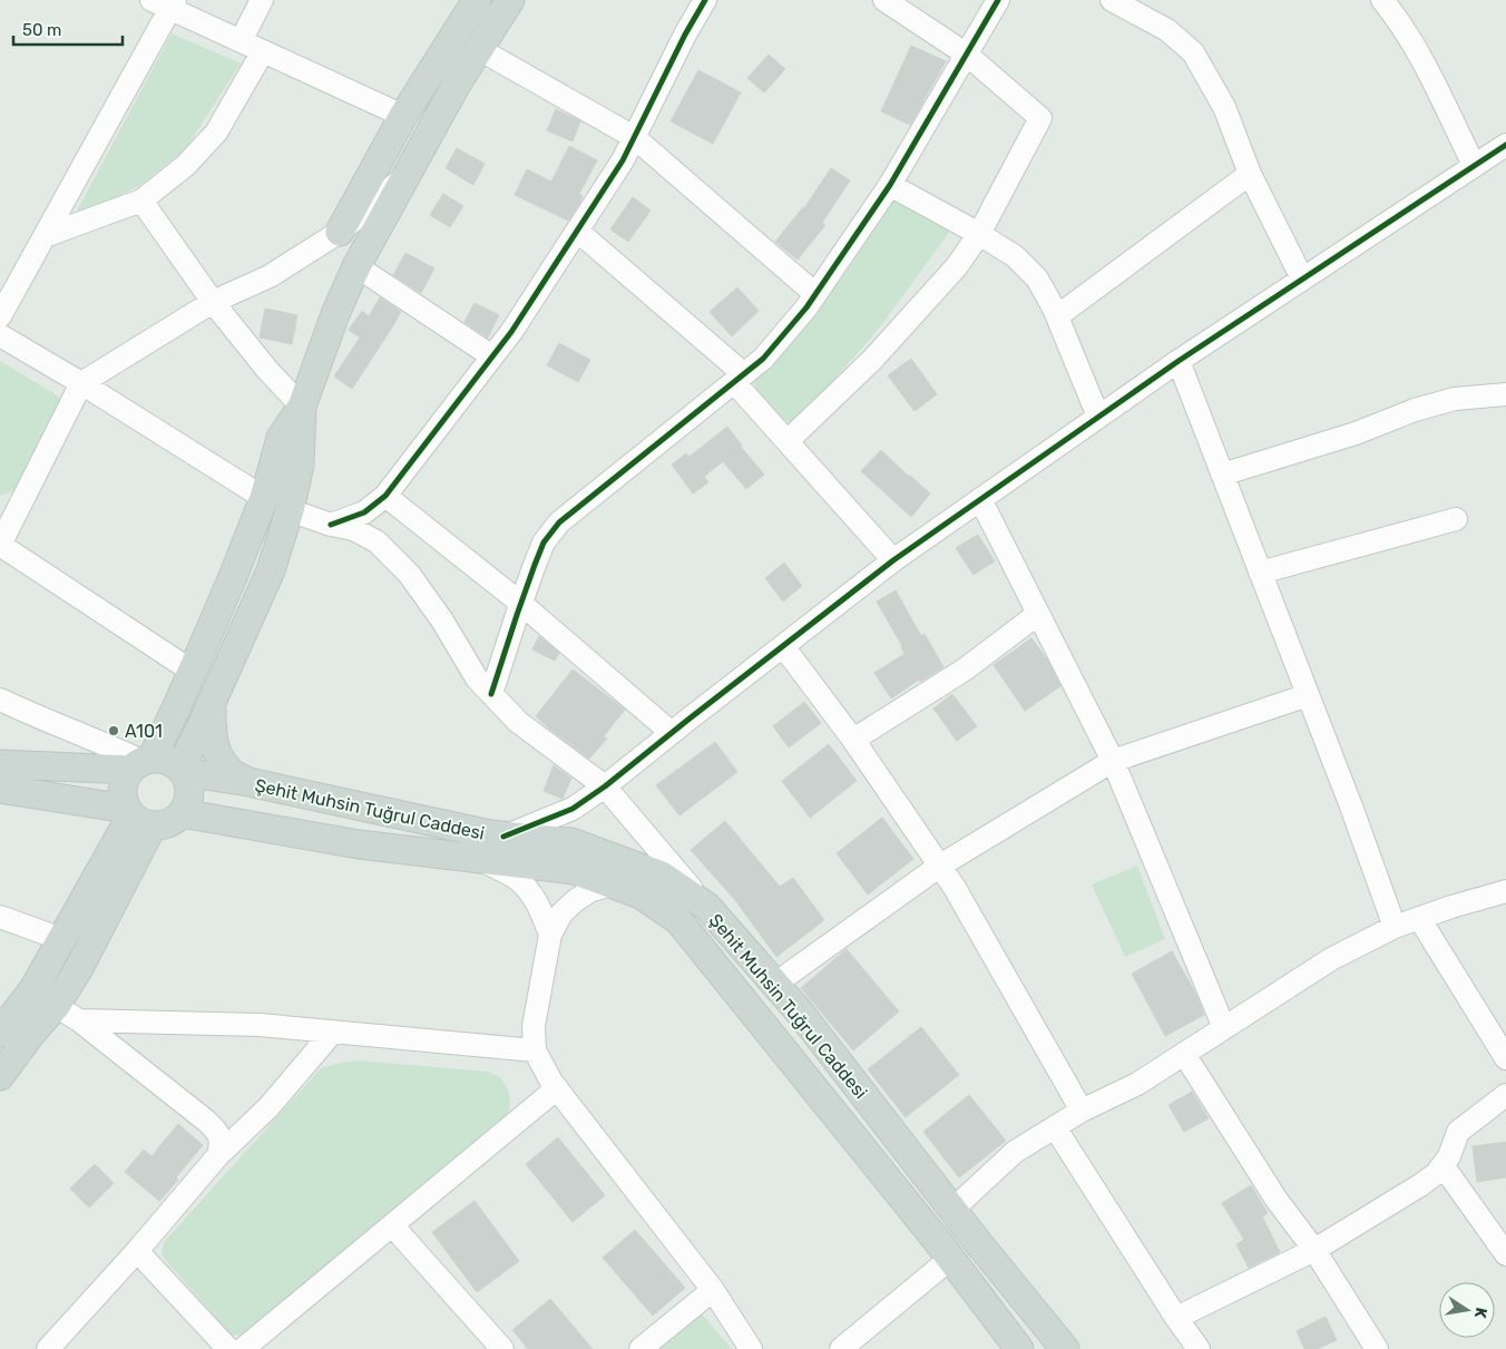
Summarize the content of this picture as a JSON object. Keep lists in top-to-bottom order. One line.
{"streets":{"main road":["Şehit Muhsin Tuğrul Caddesi"]},"places":["A101"],"scale_bar":"50 m","north":"right"}
